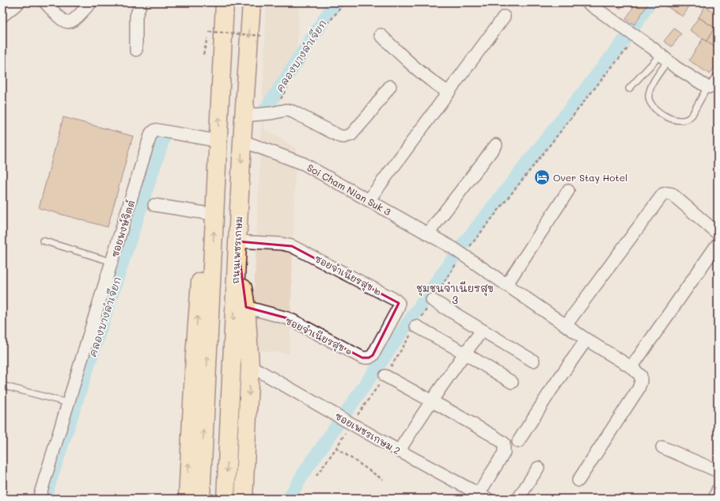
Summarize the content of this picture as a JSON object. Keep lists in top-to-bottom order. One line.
{"streets":{"main road":["ถนนเพชรเกษม"],"street":["Soi Cham Nian Suk 3","ซอยพงษ์จิตต์","ซอยจำเนียรสุข ๒","ซอยจำเนียรสุข ๑","ซอยเพชรเกษม 2"]},"crossings":[["Soi Cham Nian Suk 3","ถนนเพชรเกษม"],["ถนนเพชรเกษม","ซอยจำเนียรสุข ๒"],["ซอยจำเนียรสุข ๒","ซอยจำเนียรสุข ๑"]],"districts":["ชุมชนจำเนียรสุข 3"],"water":["คลองบางลำเจียก"],"places":{"hotel":["Over Stay Hotel"]}}
